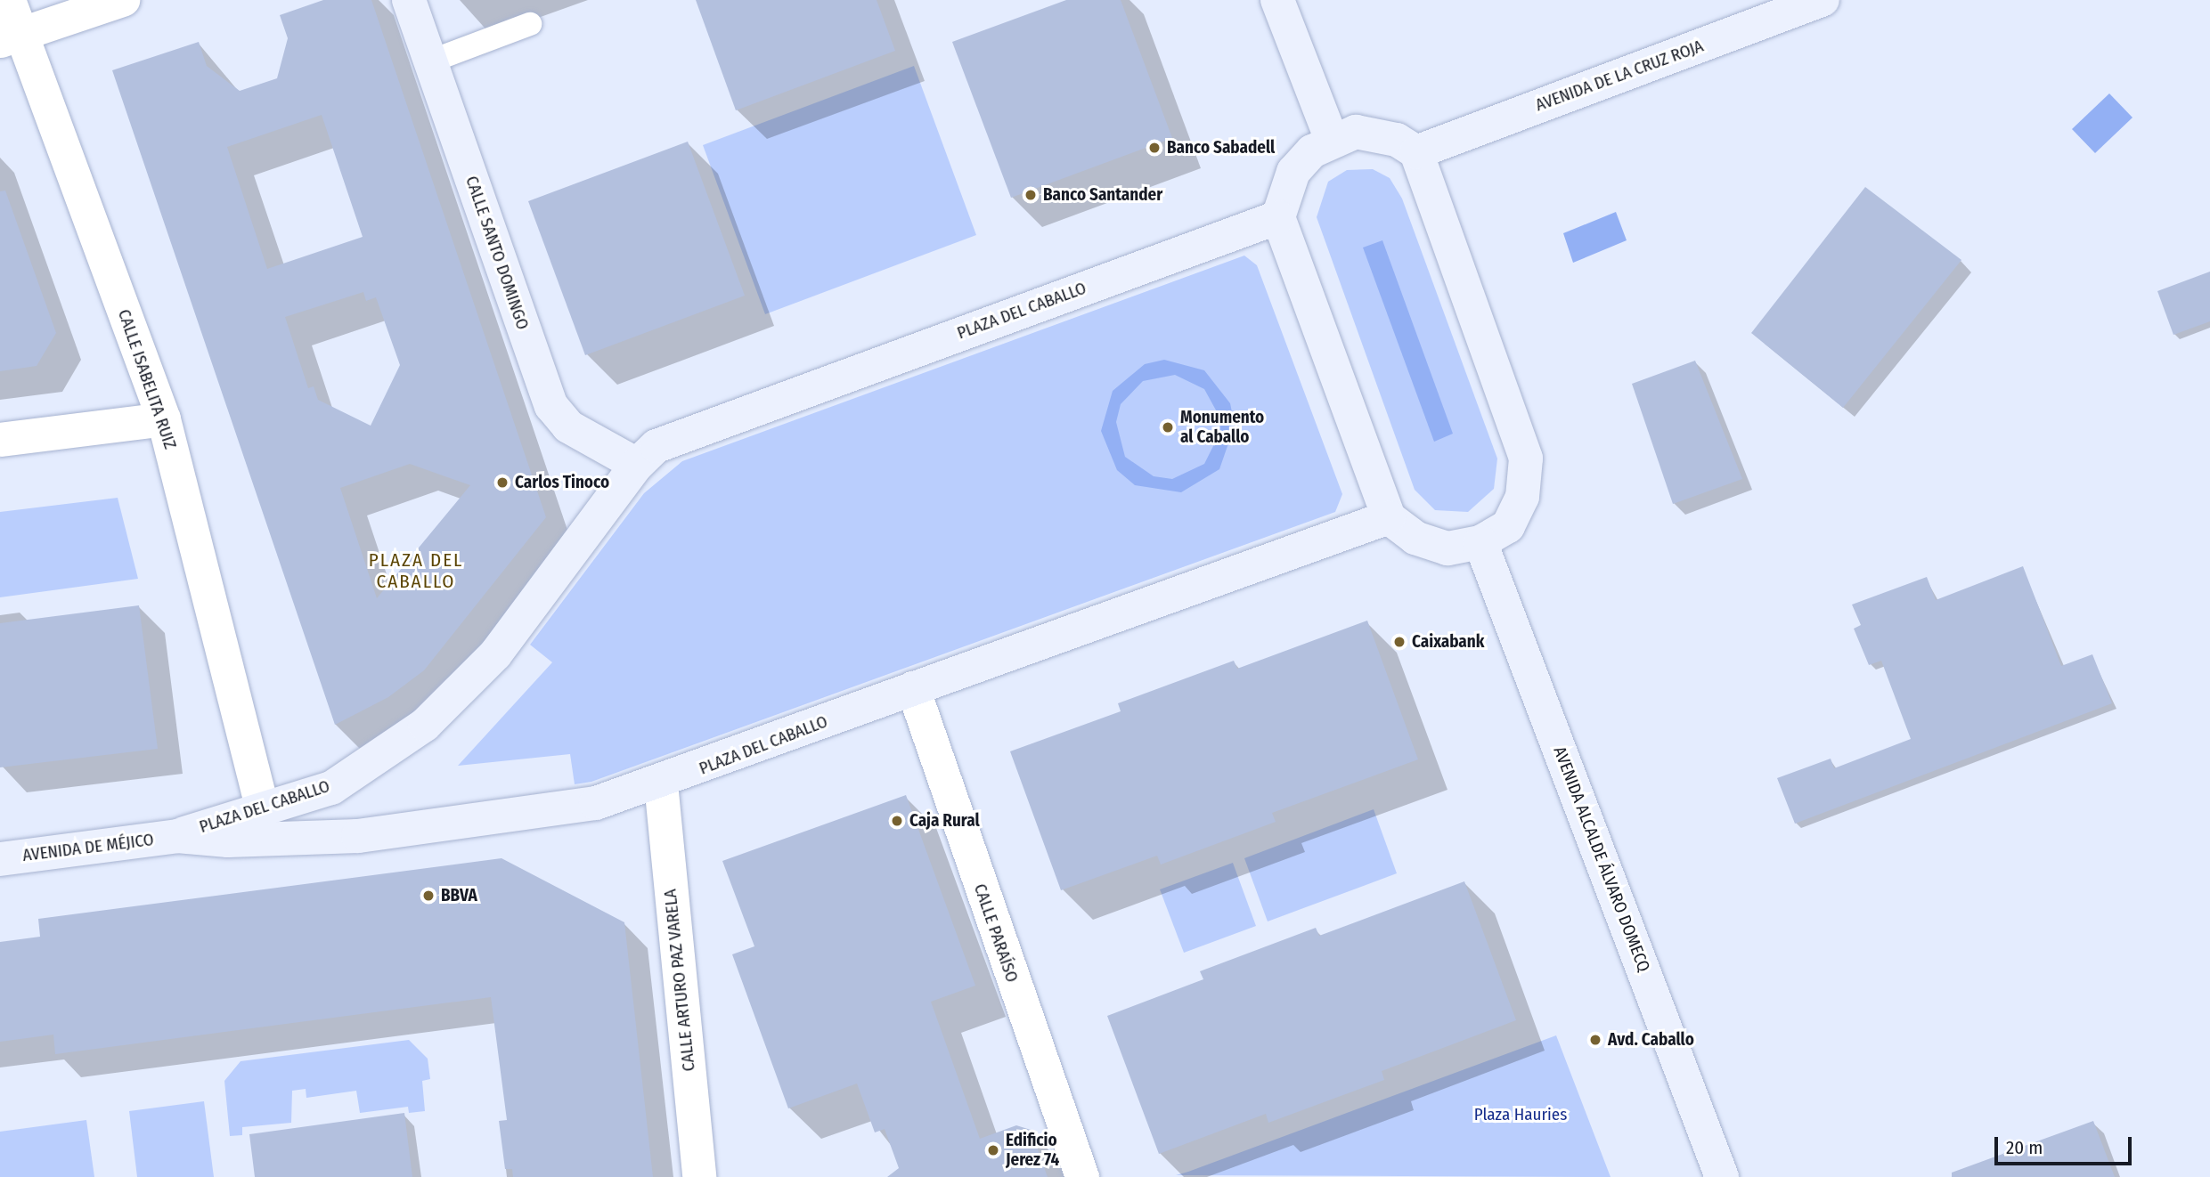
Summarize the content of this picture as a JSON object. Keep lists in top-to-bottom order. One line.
{"streets":{"main road":["AVENIDA DE LA CRUZ ROJA","CALLE SANTO DOMINGO","PLAZA DEL CABALLO","AVENIDA DE MÉJICO","AVENIDA ALCALDE ÁLVARO DOMECQ"],"street":["CALLE ISABELITA RUIZ","CALLE PARAÍSO","CALLE ARTURO PAZ VARELA"]},"crossings":[["CALLE SANTO DOMINGO","PLAZA DEL CABALLO"],["PLAZA DEL CABALLO","CALLE ISABELITA RUIZ"],["PLAZA DEL CABALLO","AVENIDA DE MÉJICO"],["PLAZA DEL CABALLO","CALLE PARAÍSO"],["PLAZA DEL CABALLO","CALLE ARTURO PAZ VARELA"]],"districts":["PLAZA DEL CABALLO"],"parks":["Plaza Hauries"],"places":["Banco Sabadell","Banco Santander","Monumento al Caballo","Carlos Tinoco","Caixabank","Caja Rural","BBVA","Avd. Caballo","Edificio Jerez 74"],"scale_bar":"20 m"}
